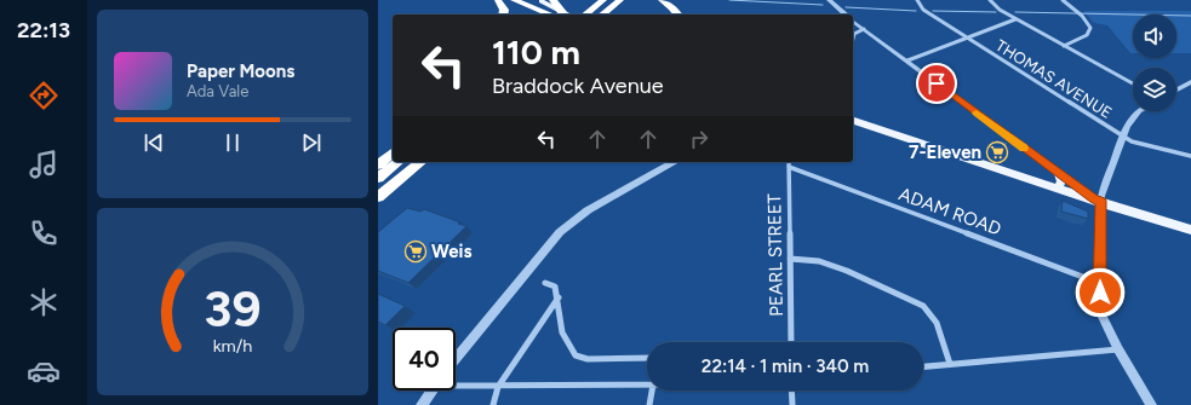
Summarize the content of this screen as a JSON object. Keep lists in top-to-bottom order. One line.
{"streets":{"street":["THOMAS AVENUE","ADAM ROAD","PEARL STREET"]},"crossings":[["ADAM ROAD","PEARL STREET"]],"places":{"supermarket":["7-Eleven","Weis"]},"page":{"tabs":"22:13","turn":["110 m","Braddock Avenue"],"song":["Paper Moons","Ada Vale"],"limit":"40","trip":"22:14 · 1 min · 340 m","gauge":["39","km/h"]}}
